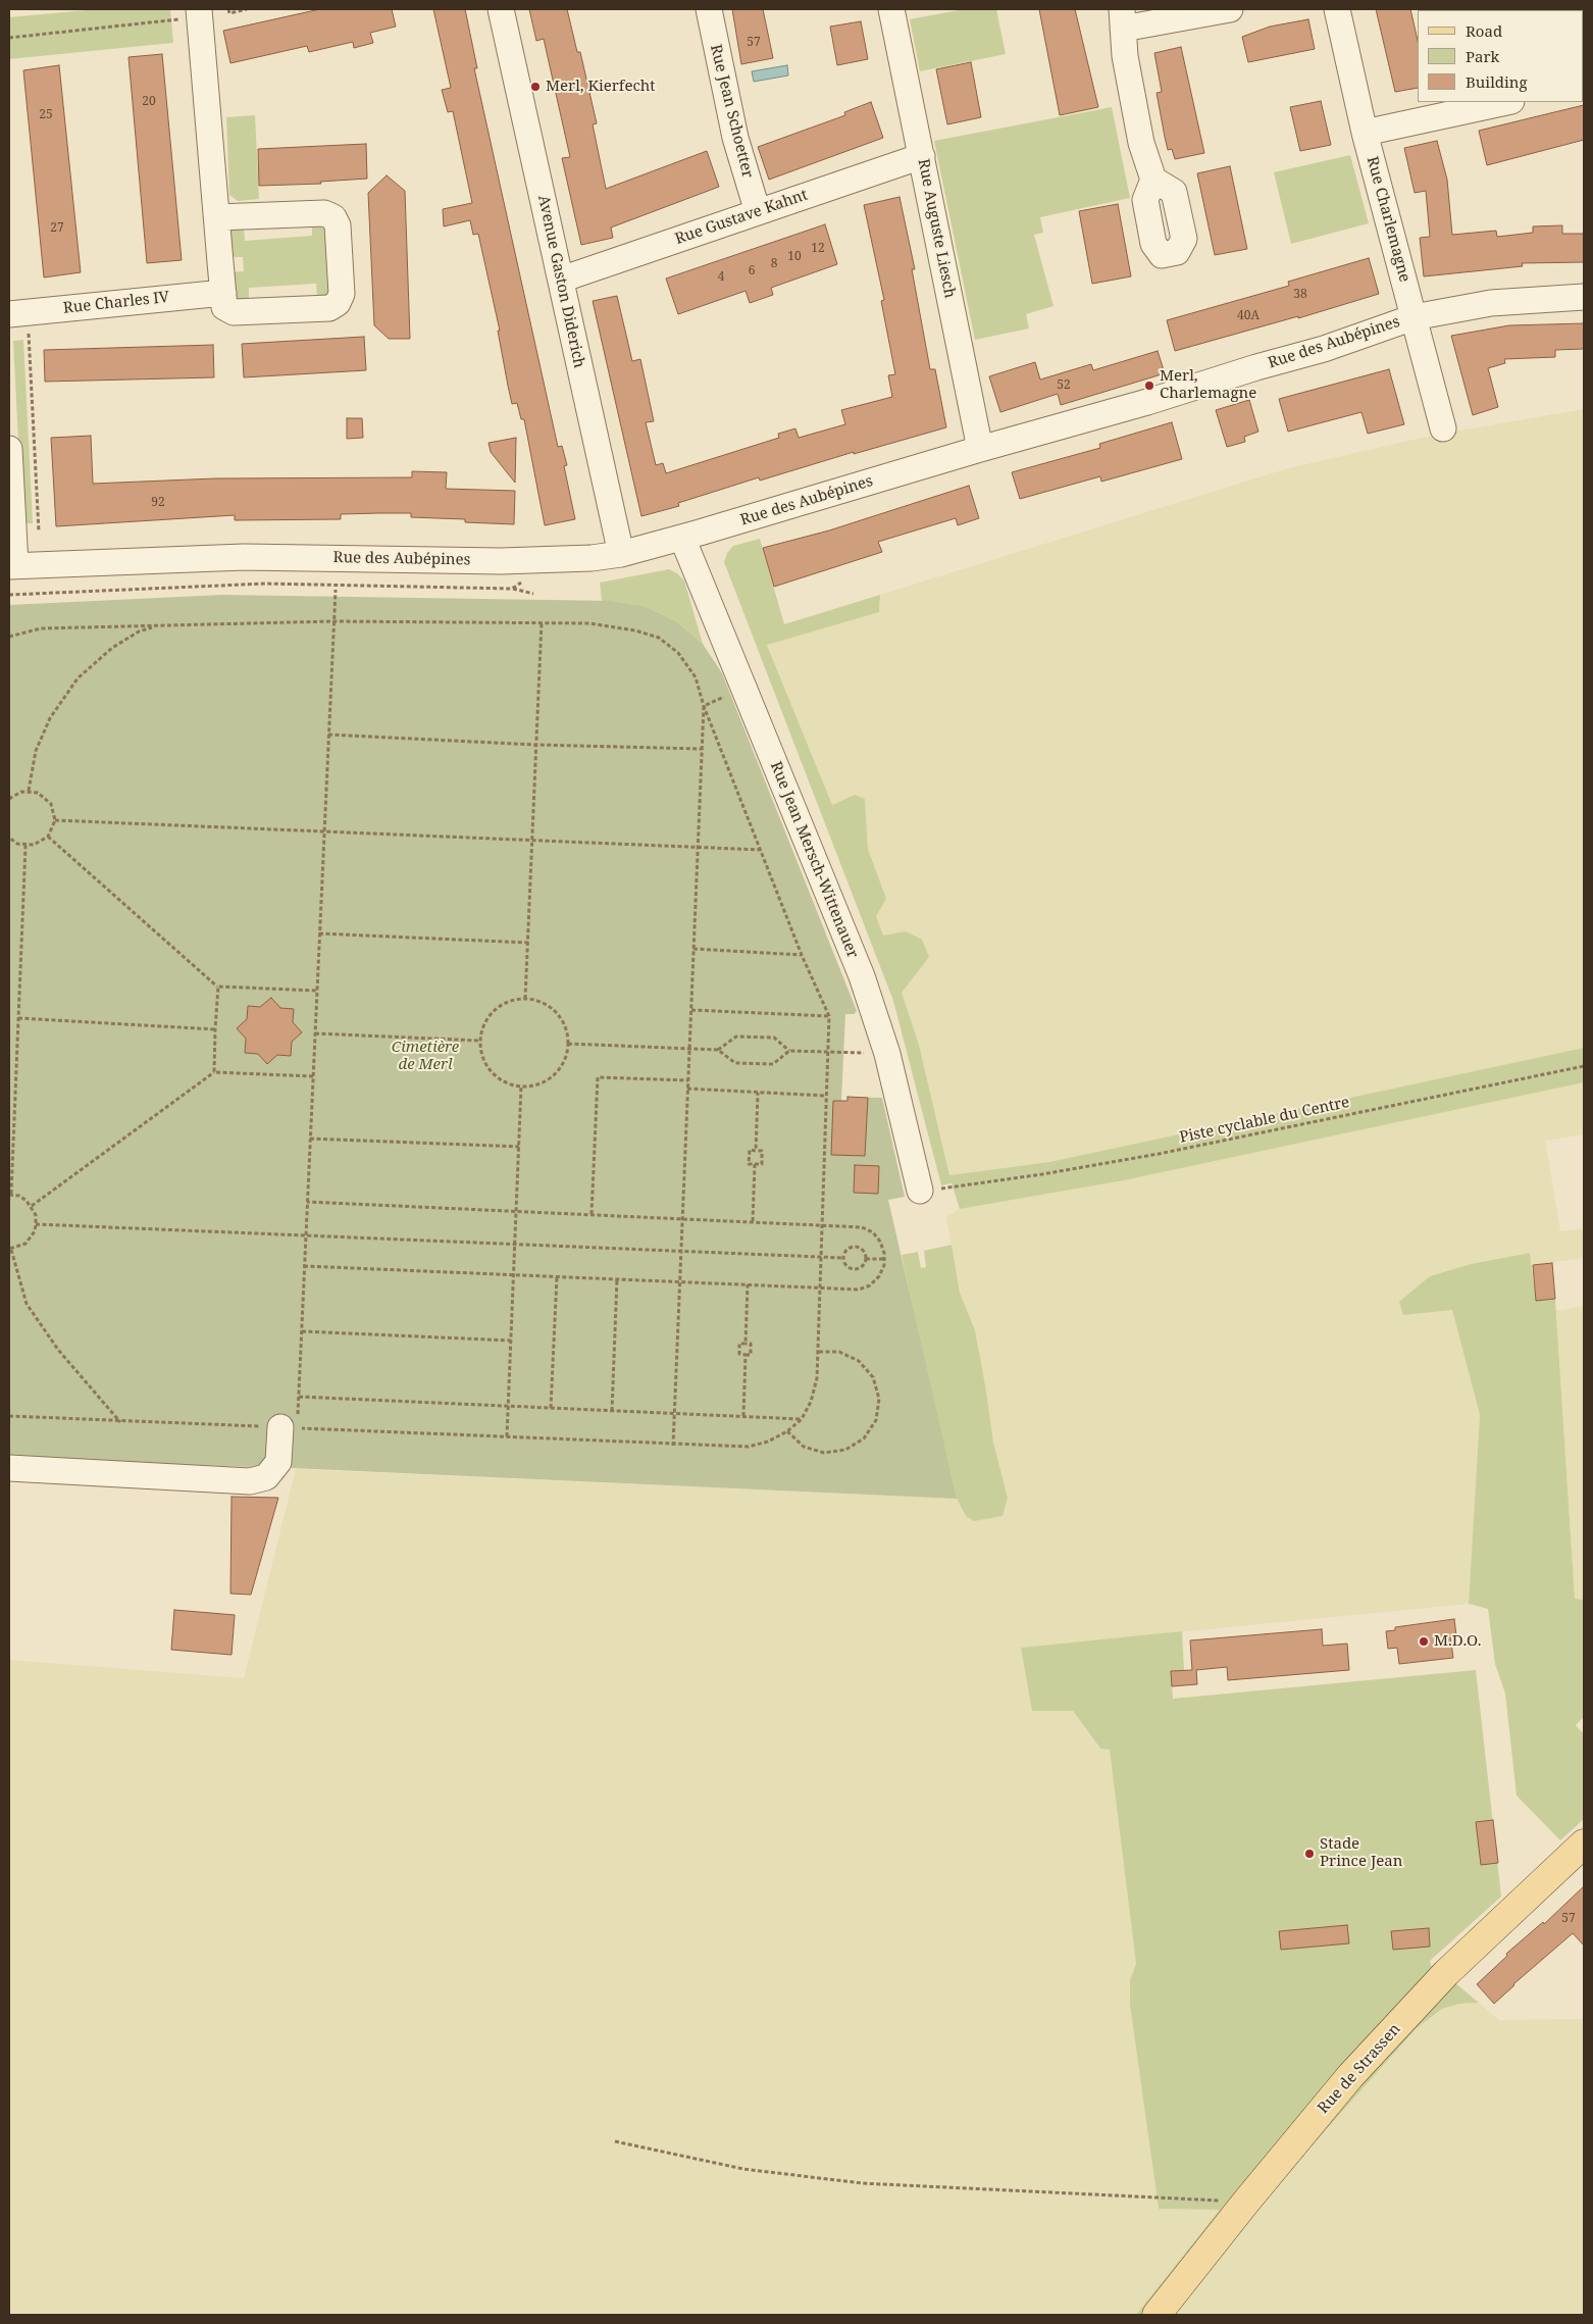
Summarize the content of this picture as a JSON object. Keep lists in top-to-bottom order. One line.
{"streets":{"main road":["Rue de Strassen"],"street":["Rue Jean Schoetter","Rue Gustave Kahnt","Rue Charlemagne","Rue Auguste Liesch","Avenue Gaston Diderich","Rue Charles IV","Rue des Aubépines","Rue Jean Mersch-Wittenauer"],"path":["Piste cyclable du Centre"]},"crossings":[["Rue Jean Schoetter","Rue Gustave Kahnt"],["Rue Gustave Kahnt","Rue Auguste Liesch"],["Rue Gustave Kahnt","Avenue Gaston Diderich"],["Rue Charlemagne","Rue des Aubépines"],["Rue Auguste Liesch","Rue des Aubépines"],["Avenue Gaston Diderich","Rue des Aubépines"],["Rue des Aubépines","Rue Jean Mersch-Wittenauer"]],"parks":["Cimetière de Merl"],"places":["Merl, Kierfecht","Merl, Charlemagne","M.D.O.","Stade Prince Jean"],"house_numbers":["57","20","25","27","12","10","8","6","4","38","40A","52","92","57"],"legend":["Road","Park","Building"]}
